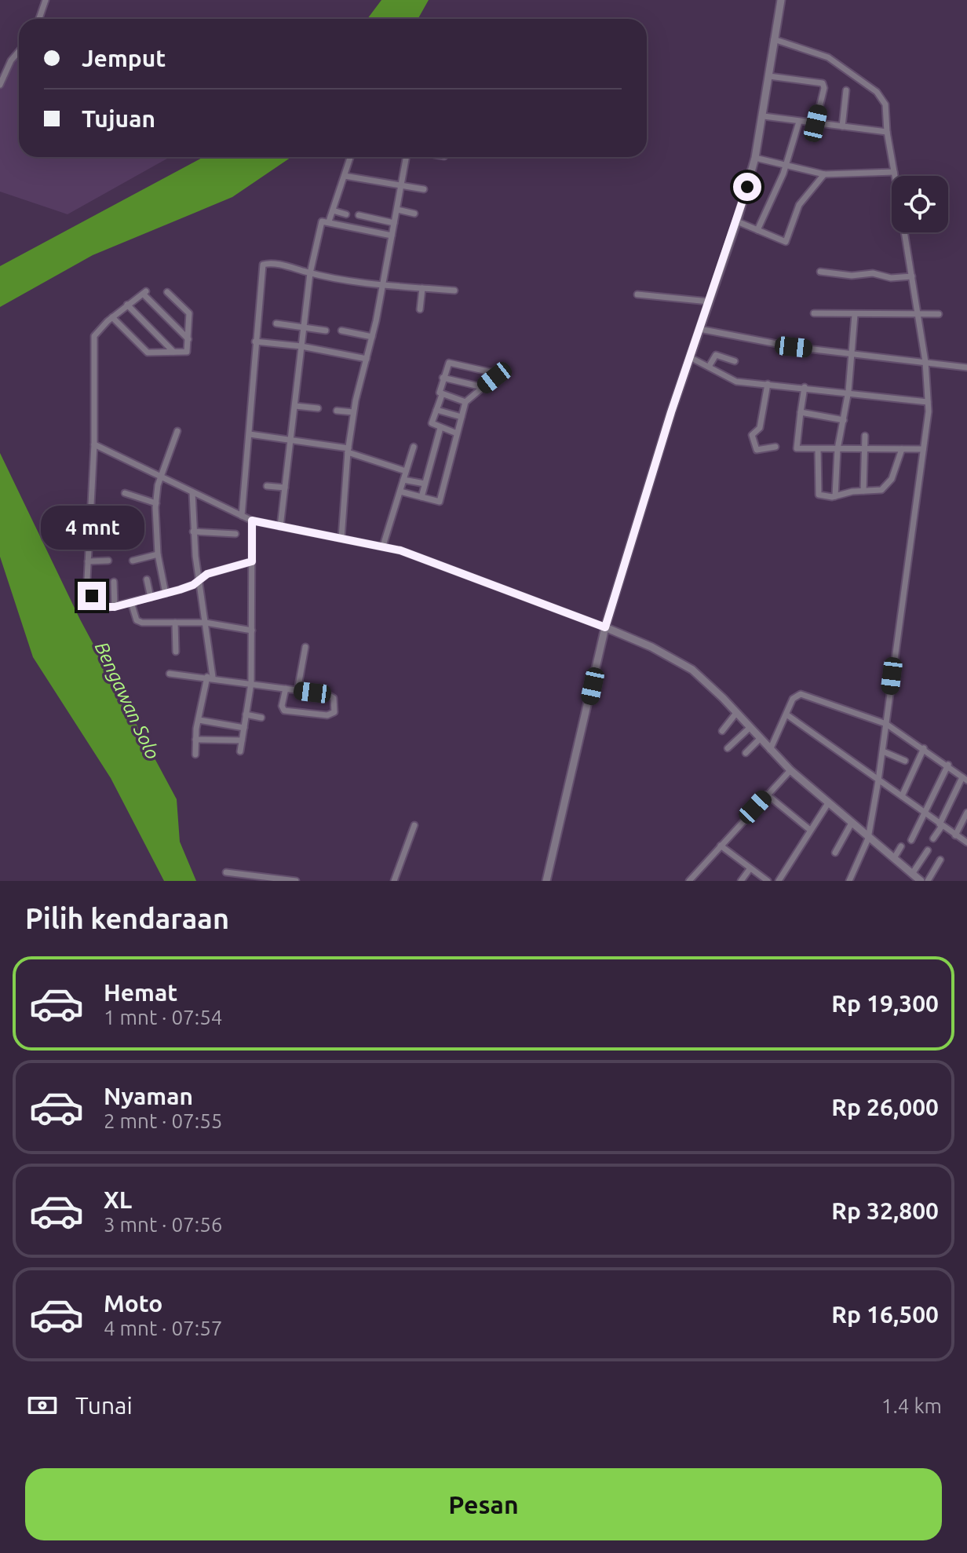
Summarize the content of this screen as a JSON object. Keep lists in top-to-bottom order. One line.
{"water":["Bengawan Solo"],"page":{"banner":["Jemput","Tujuan"],"bubble":"4 mnt","heading":"Pilih kendaraan","list":[{"name":"Hemat","note":"1 mnt · 07:54","value":"Rp 19,300"},{"name":"Nyaman","note":"2 mnt · 07:55","value":"Rp 26,000"},{"name":"XL","note":"3 mnt · 07:56","value":"Rp 32,800"},{"name":"Moto","note":"4 mnt · 07:57","value":"Rp 16,500"}],"pay":["Tunai","1.4 km"],"buttons":"Pesan"}}
